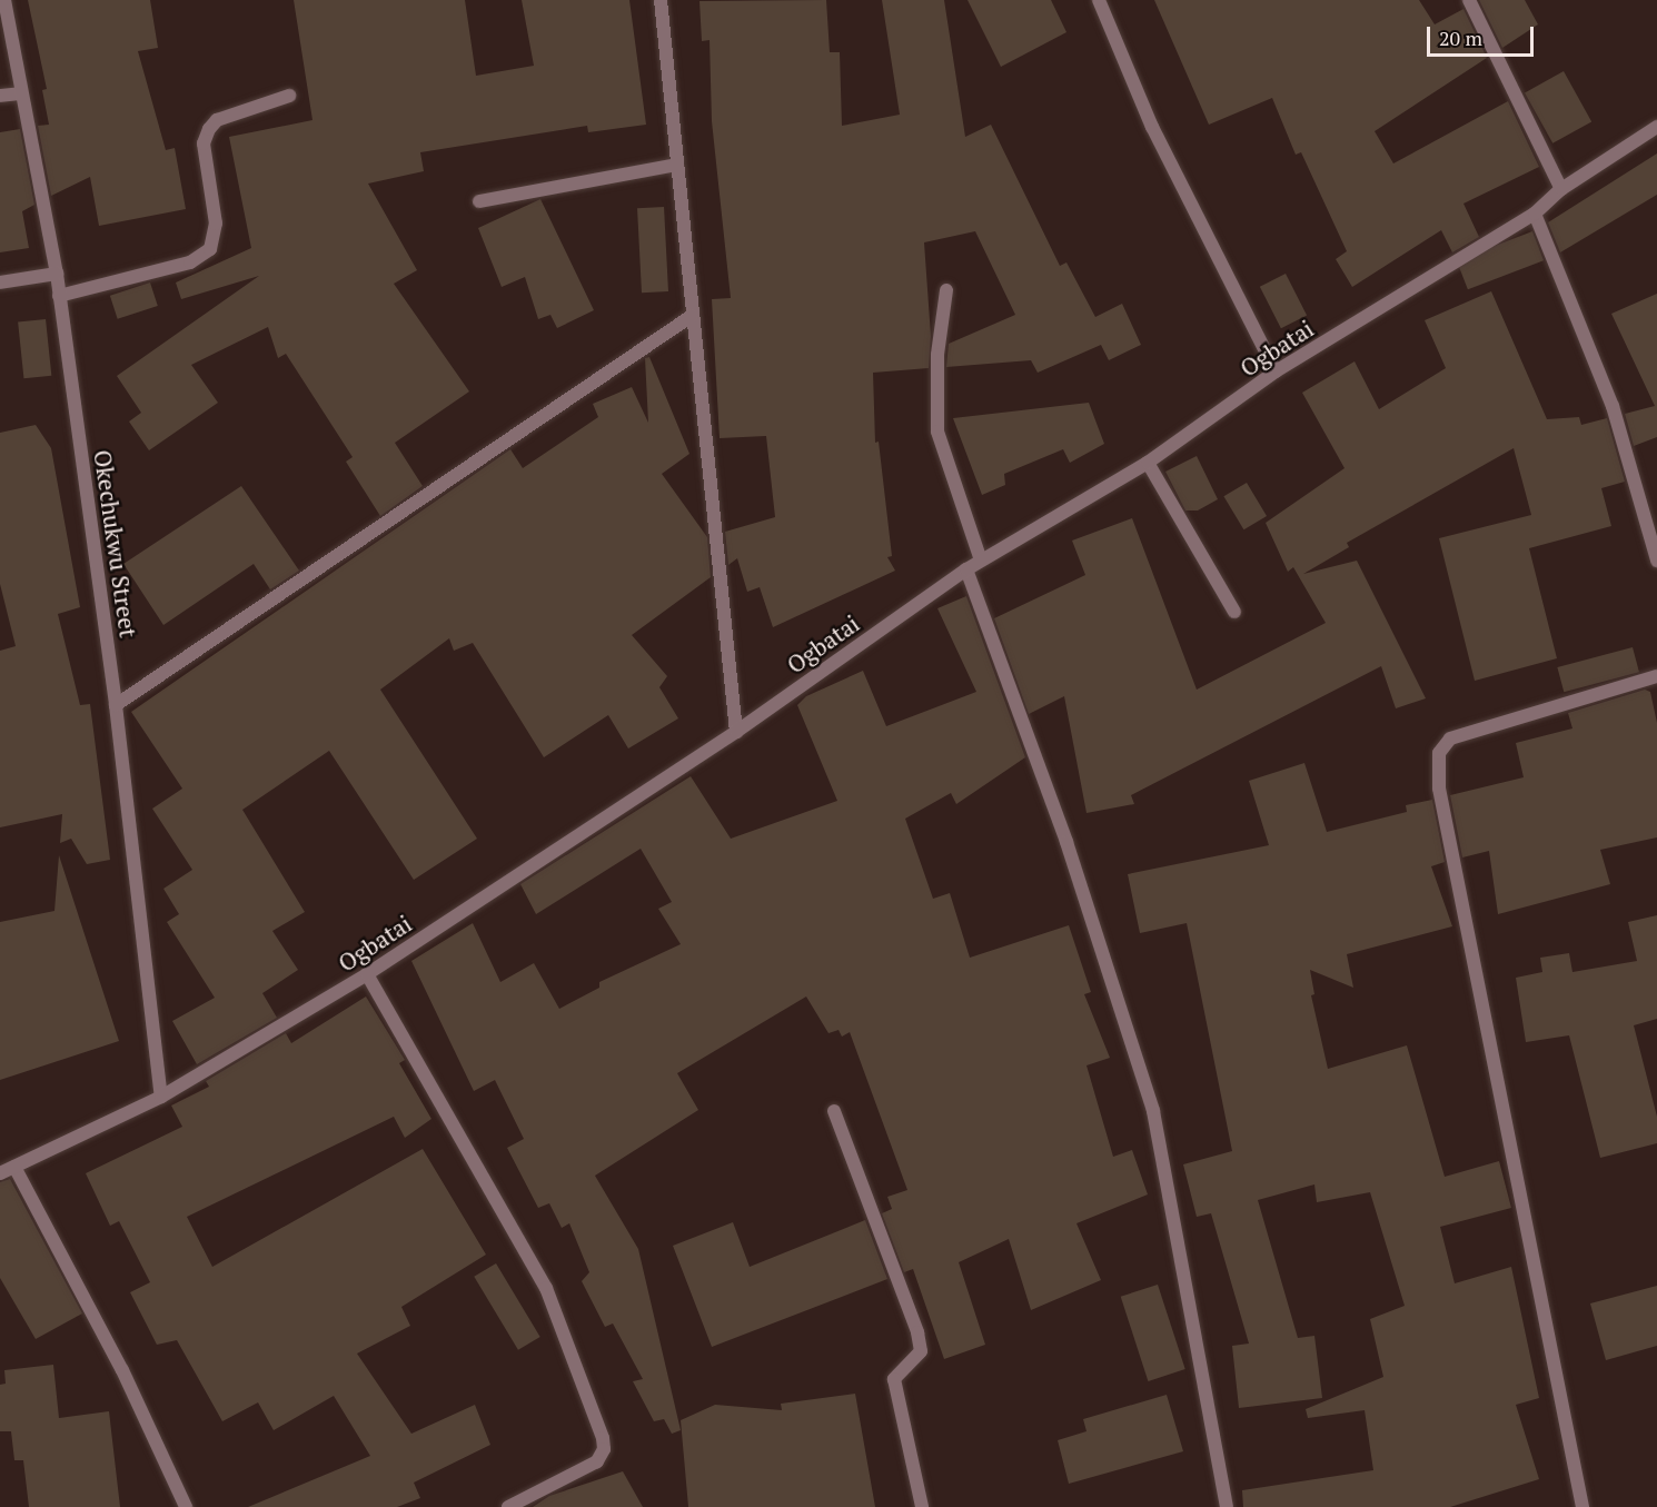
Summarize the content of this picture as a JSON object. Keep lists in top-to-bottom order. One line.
{"streets":{"street":["Ogbatai","Okechukwu Street"]},"crossings":[["Ogbatai","Okechukwu Street"]],"scale_bar":"20 m"}
